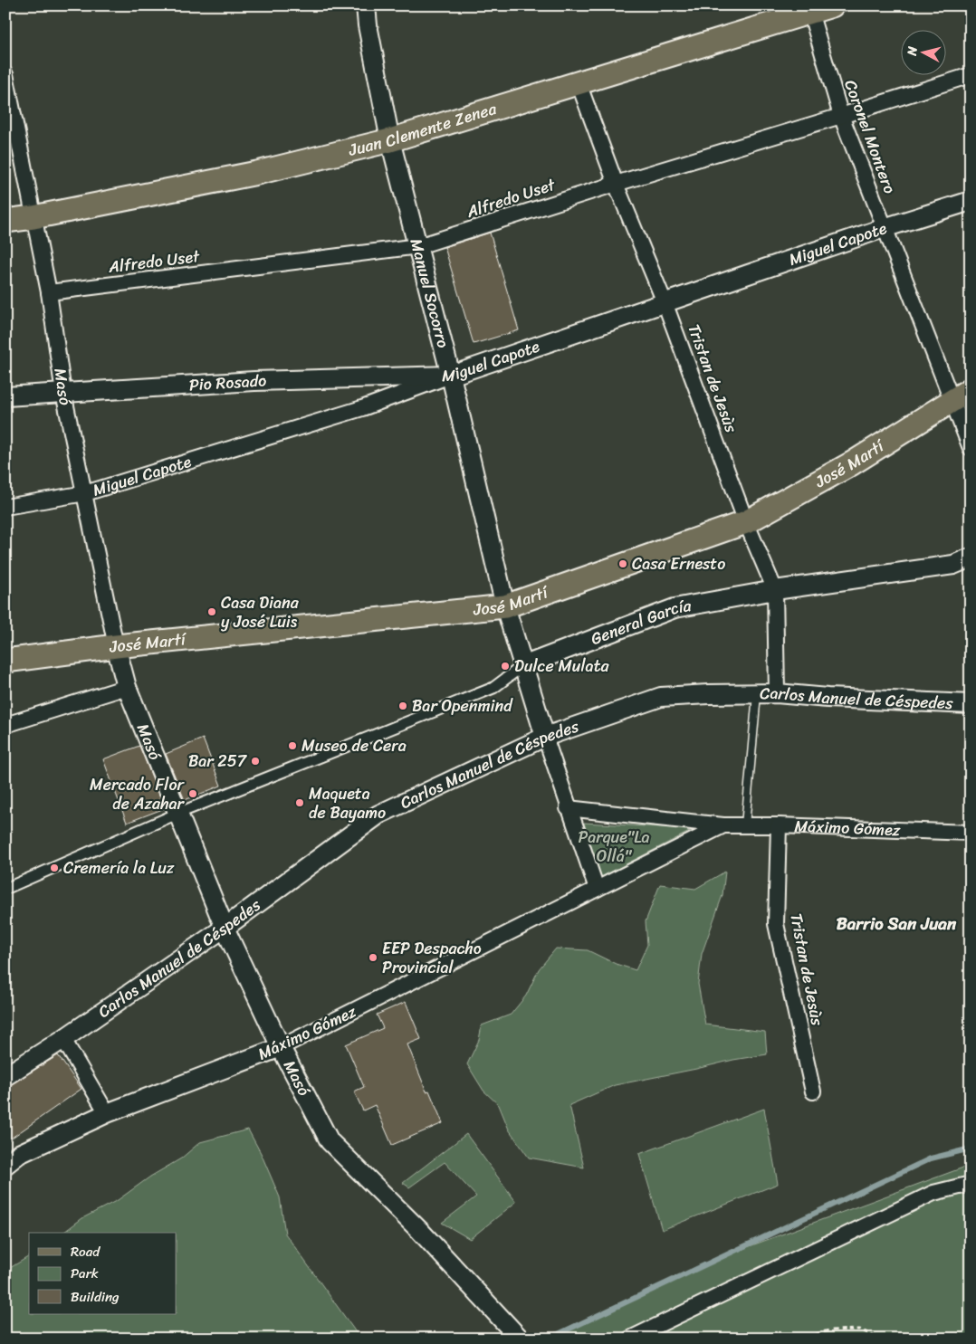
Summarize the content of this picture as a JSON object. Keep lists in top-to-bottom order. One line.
{"streets":{"main road":["Juan Clemente Zenea","José Martí"],"street":["Coronel Montero","Alfredo Uset","Miguel Capote","Manuel Socorro","Tristan de Jesùs","Pio Rosado","Masó","General García","Carlos Manuel de Céspedes","Máximo Gómez"]},"crossings":[["Juan Clemente Zenea","Coronel Montero"],["Juan Clemente Zenea","Manuel Socorro"],["Juan Clemente Zenea","Tristan de Jesùs"],["Juan Clemente Zenea","Masó"],["Coronel Montero","Alfredo Uset"],["Coronel Montero","Miguel Capote"],["Coronel Montero","José Martí"],["Alfredo Uset","Manuel Socorro"],["Alfredo Uset","Tristan de Jesùs"],["Alfredo Uset","Masó"],["Miguel Capote","Manuel Socorro"],["Miguel Capote","Tristan de Jesùs"],["Miguel Capote","Pio Rosado"],["Miguel Capote","Masó"],["Manuel Socorro","Pio Rosado"],["Manuel Socorro","José Martí"],["Manuel Socorro","General García"],["Manuel Socorro","Carlos Manuel de Céspedes"],["Tristan de Jesùs","José Martí"],["Tristan de Jesùs","General García"],["Tristan de Jesùs","Carlos Manuel de Céspedes"],["Tristan de Jesùs","Máximo Gómez"],["Pio Rosado","Masó"],["Masó","José Martí"],["Masó","General García"],["Masó","Carlos Manuel de Céspedes"],["Masó","Máximo Gómez"]],"districts":["Barrio San Juan"],"parks":["Parque\"La Ollá\""],"places":["Casa Ernesto","Casa Diana y José Luis","Dulce Mulata","Bar Openmind","Museo de Cera","Bar 257","Mercado Flor de Azahar","Maqueta de Bayamo","Cremería la Luz","EEP Despacho Provincial"],"legend":["Road","Park","Building"],"north":"left"}
